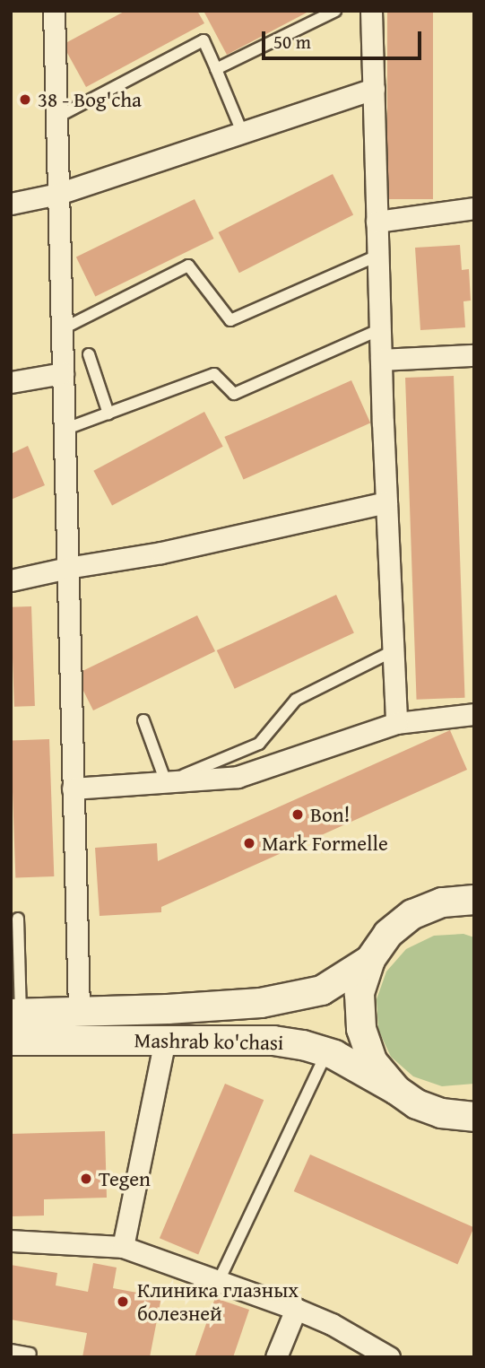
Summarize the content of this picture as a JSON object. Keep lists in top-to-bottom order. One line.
{"streets":{"main road":["Mashrab ko'chasi"]},"places":["38 - Bog'cha","Bon!","Mark Formelle","Tegen","Клиника глазных болезней"],"scale_bar":"50 m"}
